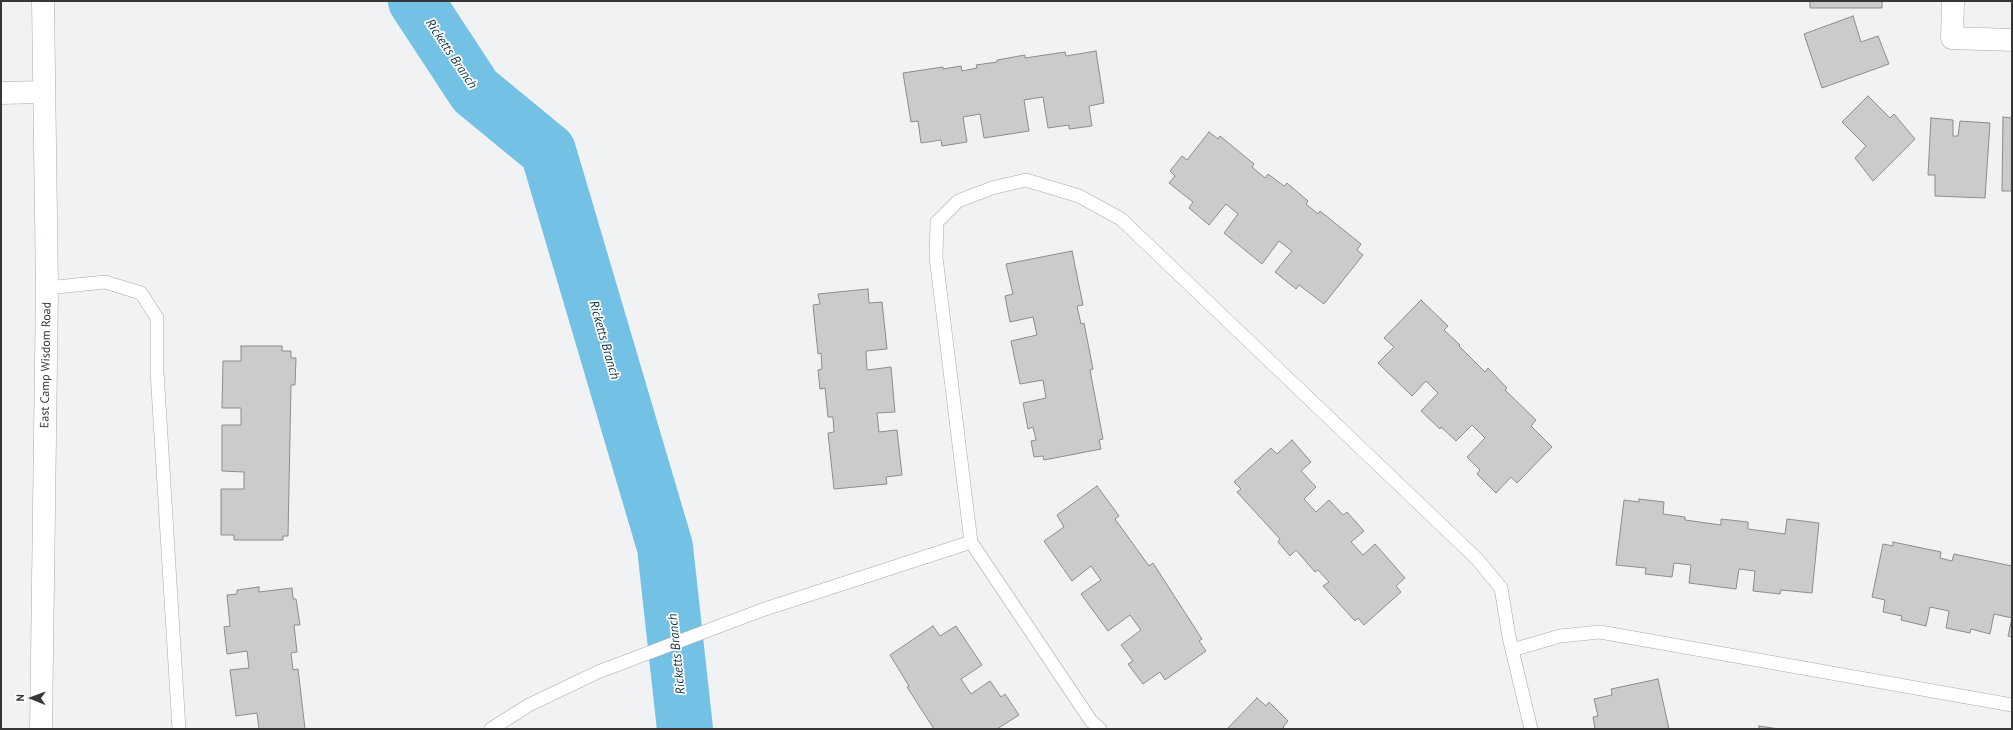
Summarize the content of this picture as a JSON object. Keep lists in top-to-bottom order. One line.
{"streets":{"main road":["East Camp Wisdom Road"]},"water":["Ricketts Branch"],"north":"left"}
